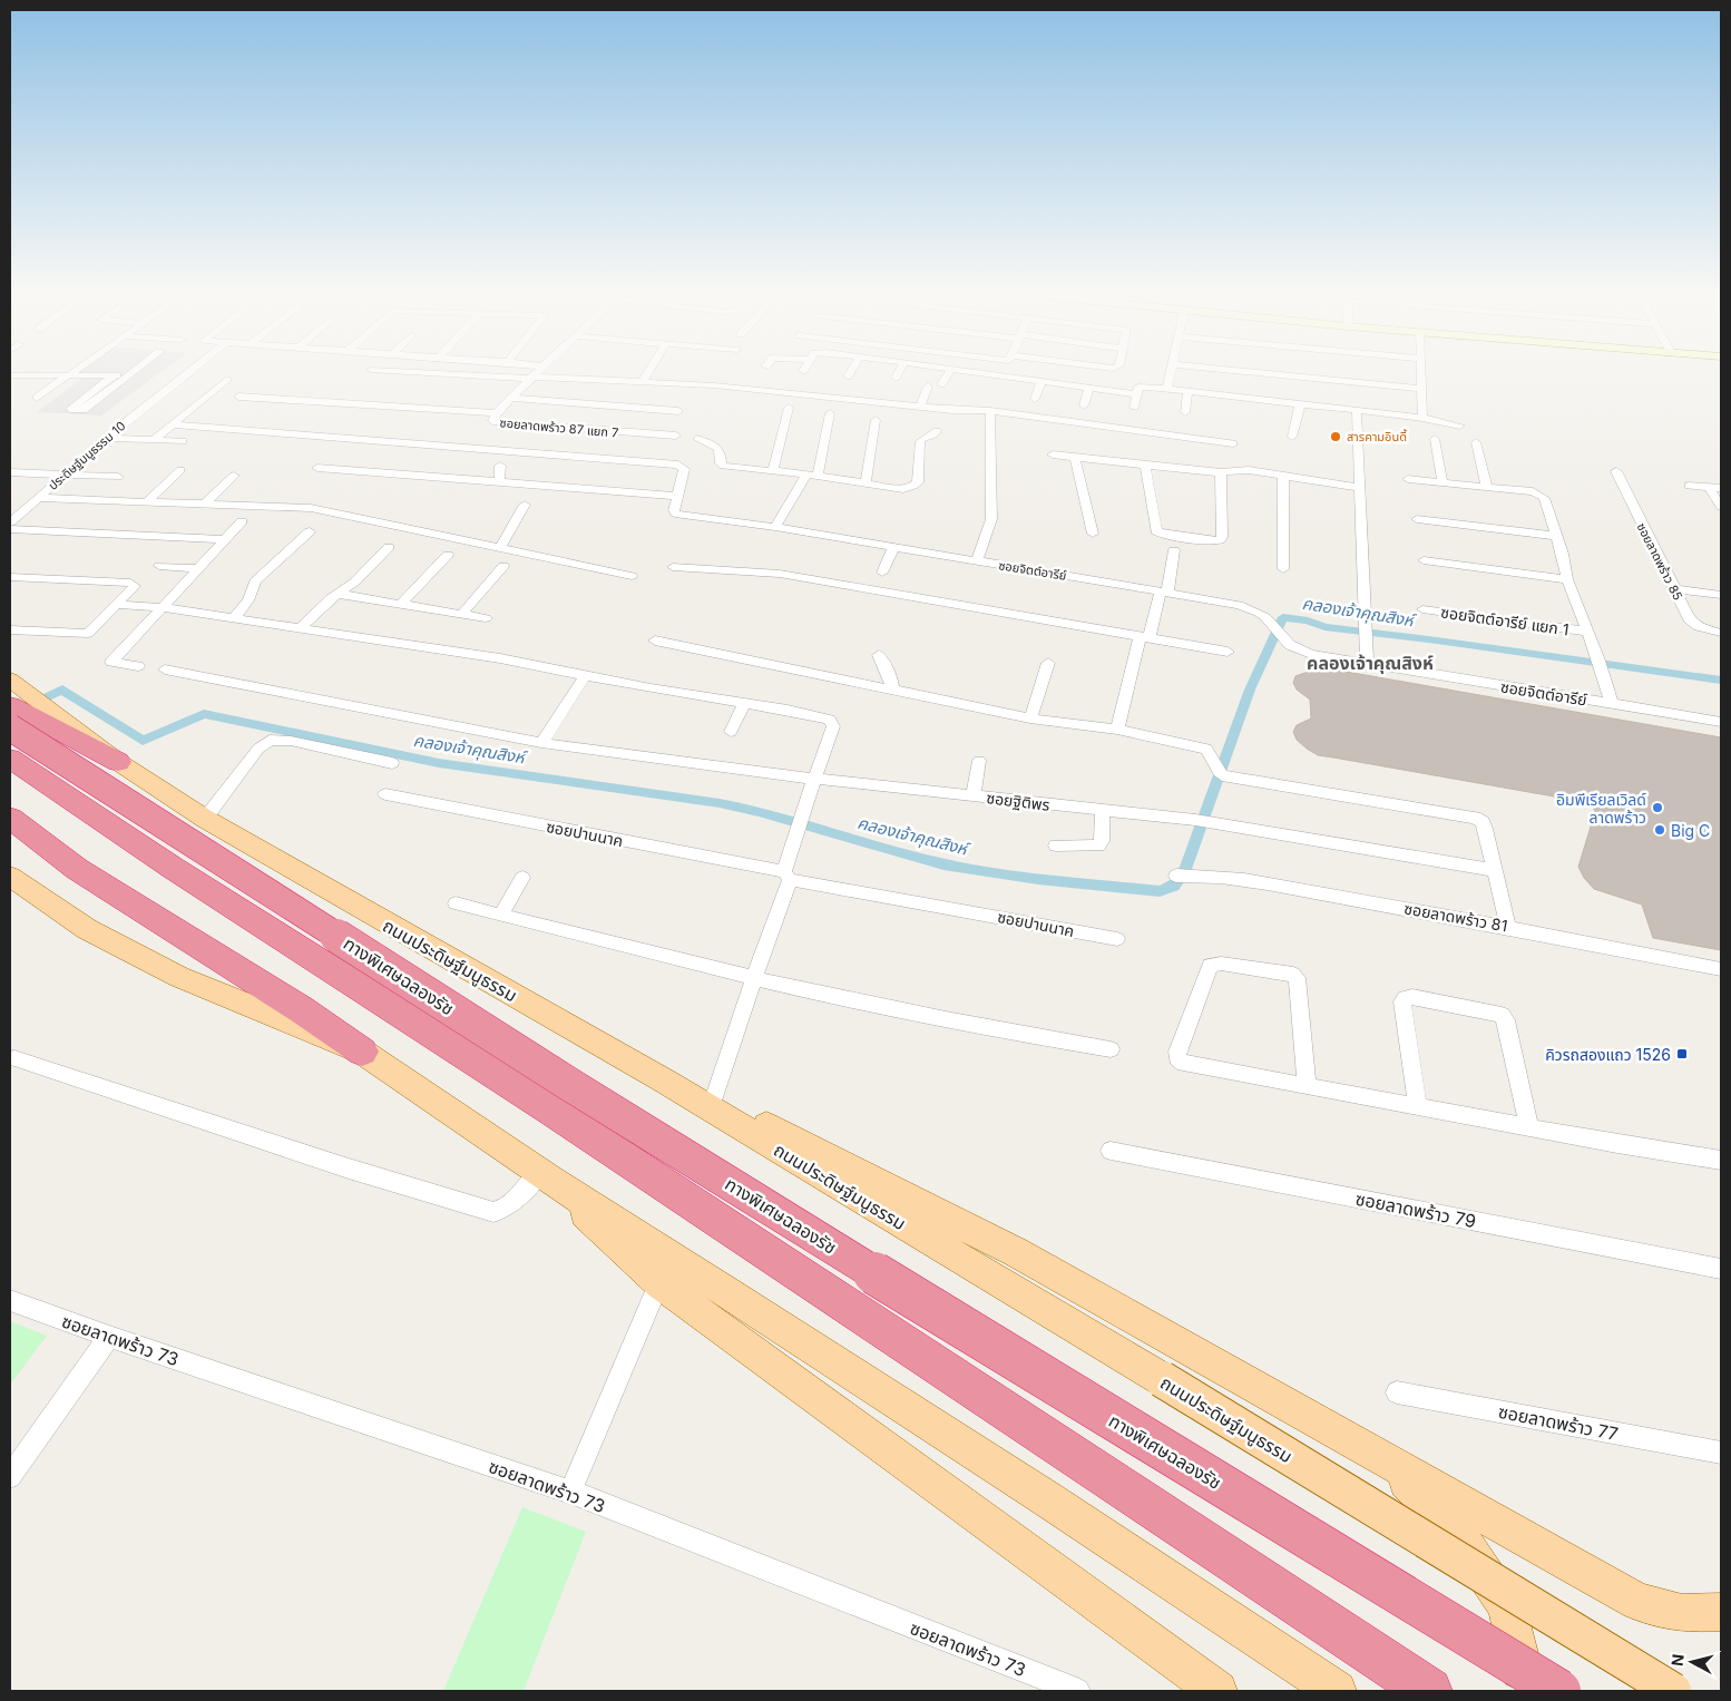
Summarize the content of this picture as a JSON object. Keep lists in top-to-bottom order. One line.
{"streets":{"highway":["ทางพิเศษฉลองรัช"],"main road":["ถนนประดิษฐ์มนูธรรม"],"street":["ซอยลาดพร้าว 87 แยก 7","ประดิษฐ์มนูธรรม 10","ซอยลาดพร้าว 85","ซอยจิตต์อารีย์","ซอยจิตต์อารีย์ แยก 1","ซอยฐิติพร","ซอยปานนาค","ซอยลาดพร้าว 81","ซอยลาดพร้าว 79","ซอยลาดพร้าว 73","ซอยลาดพร้าว 77"]},"crossings":[["ซอยจิตต์อารีย์","ซอยจิตต์อารีย์ แยก 1"]],"districts":["คลองเจ้าคุณสิงห์"],"water":["คลองเจ้าคุณสิงห์"],"places":{"other":["สารคามอินดี้","อิมพีเรียลเวิลด์ ลาดพร้าว","Big C"],"transit":["คิวรถสองแถว 1526"]},"north":"left"}
